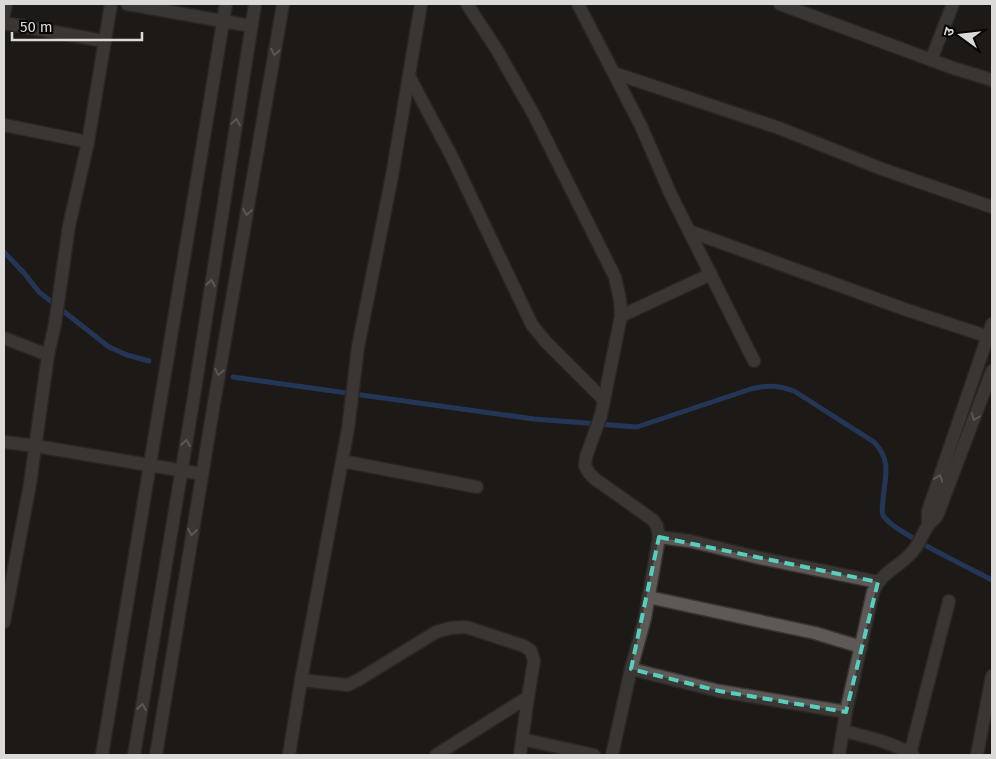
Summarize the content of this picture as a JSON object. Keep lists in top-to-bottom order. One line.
{"scale_bar":"50 m","north":"left"}
